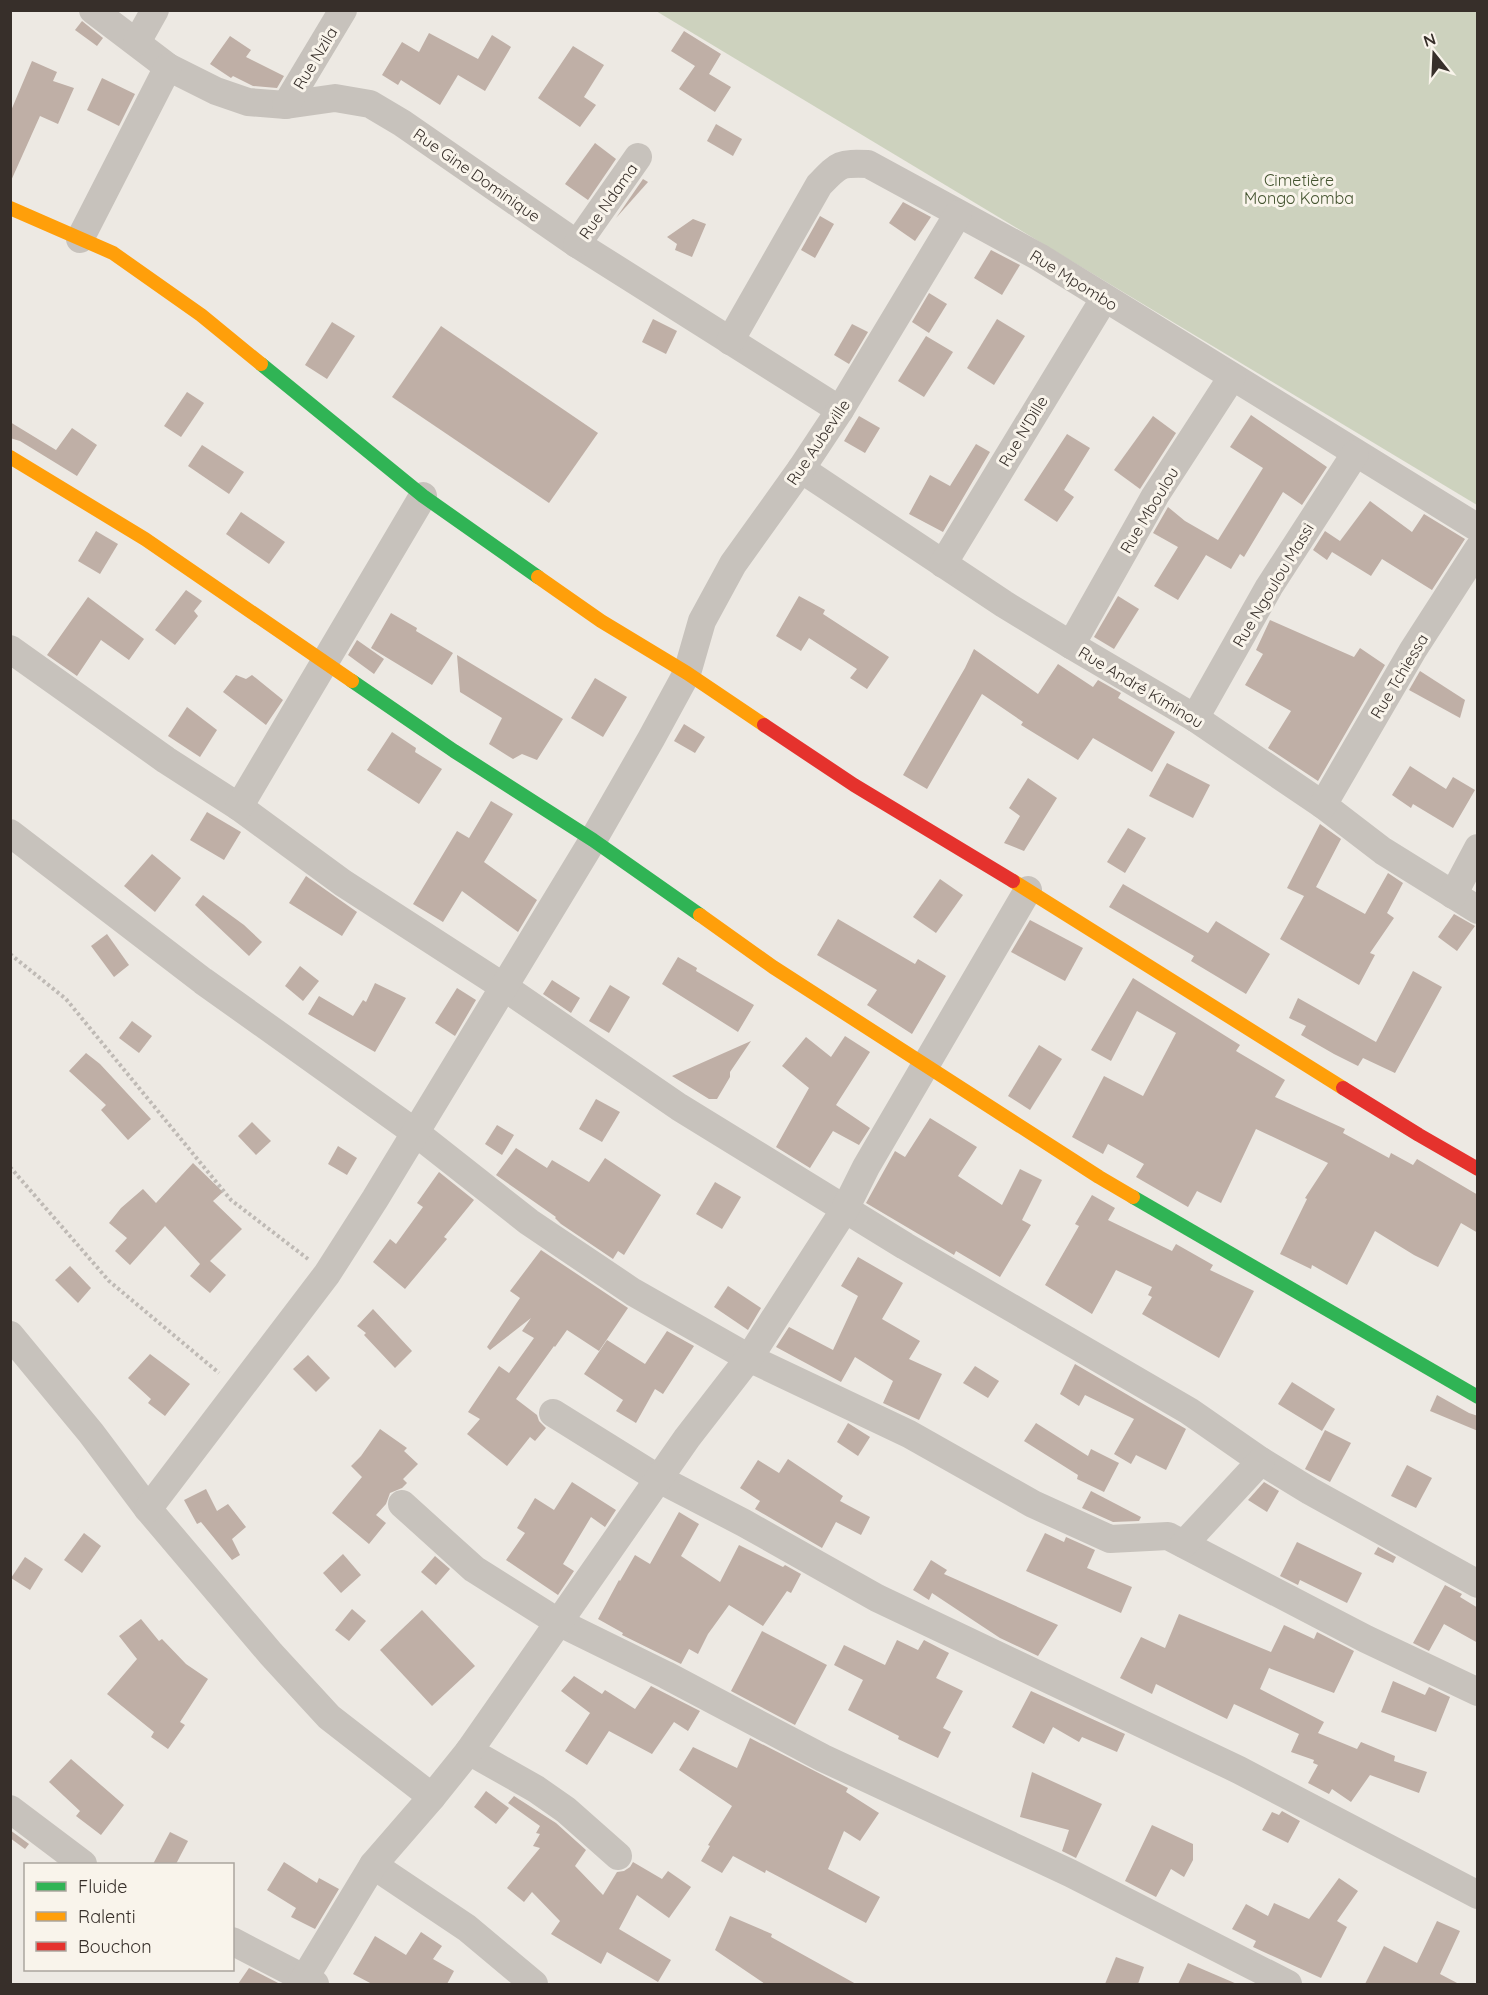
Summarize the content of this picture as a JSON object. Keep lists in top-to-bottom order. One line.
{"streets":{"street":["Rue Nzila","Rue Gine Dominique","Rue Ndama","Rue Mpombo","Rue N'Dille","Rue Aubeville","Rue Mboulou","Rue Ngoulou Massi","Rue Tchiessa","Rue André Kiminou"]},"crossings":[["Rue Nzila","Rue Gine Dominique"],["Rue Gine Dominique","Rue Ndama"],["Rue Gine Dominique","Rue Mpombo"],["Rue Gine Dominique","Rue Aubeville"],["Rue Mpombo","Rue N'Dille"],["Rue Mpombo","Rue Aubeville"],["Rue Mpombo","Rue Mboulou"],["Rue Mpombo","Rue Ngoulou Massi"],["Rue N'Dille","Rue André Kiminou"],["Rue Aubeville","Rue André Kiminou"],["Rue Mboulou","Rue André Kiminou"],["Rue Ngoulou Massi","Rue André Kiminou"],["Rue Tchiessa","Rue André Kiminou"]],"parks":["Cimetière Mongo Komba"],"legend":["Fluide","Ralenti","Bouchon"],"north":"top"}
